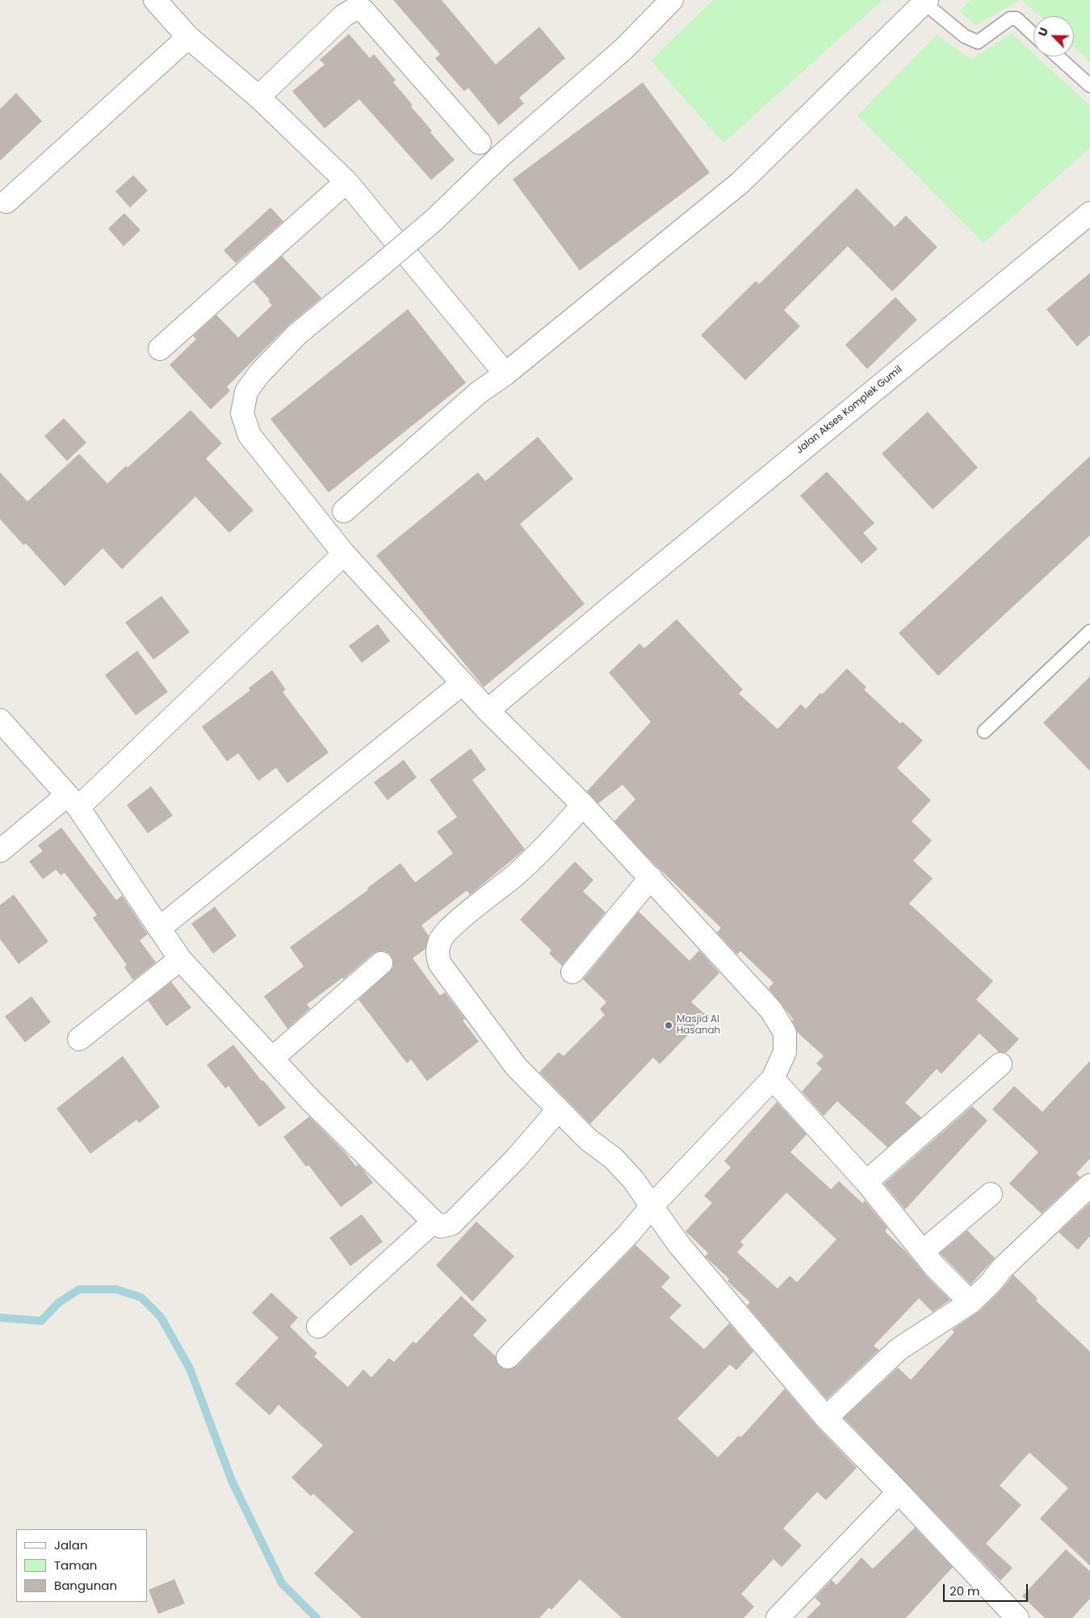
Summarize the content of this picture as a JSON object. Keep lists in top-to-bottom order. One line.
{"streets":{"street":["Jalan Akses Komplek Gumil"]},"places":["Masjid Al Hasanah"],"legend":["Jalan","Taman","Bangunan"],"scale_bar":"20 m","north":"top left"}
